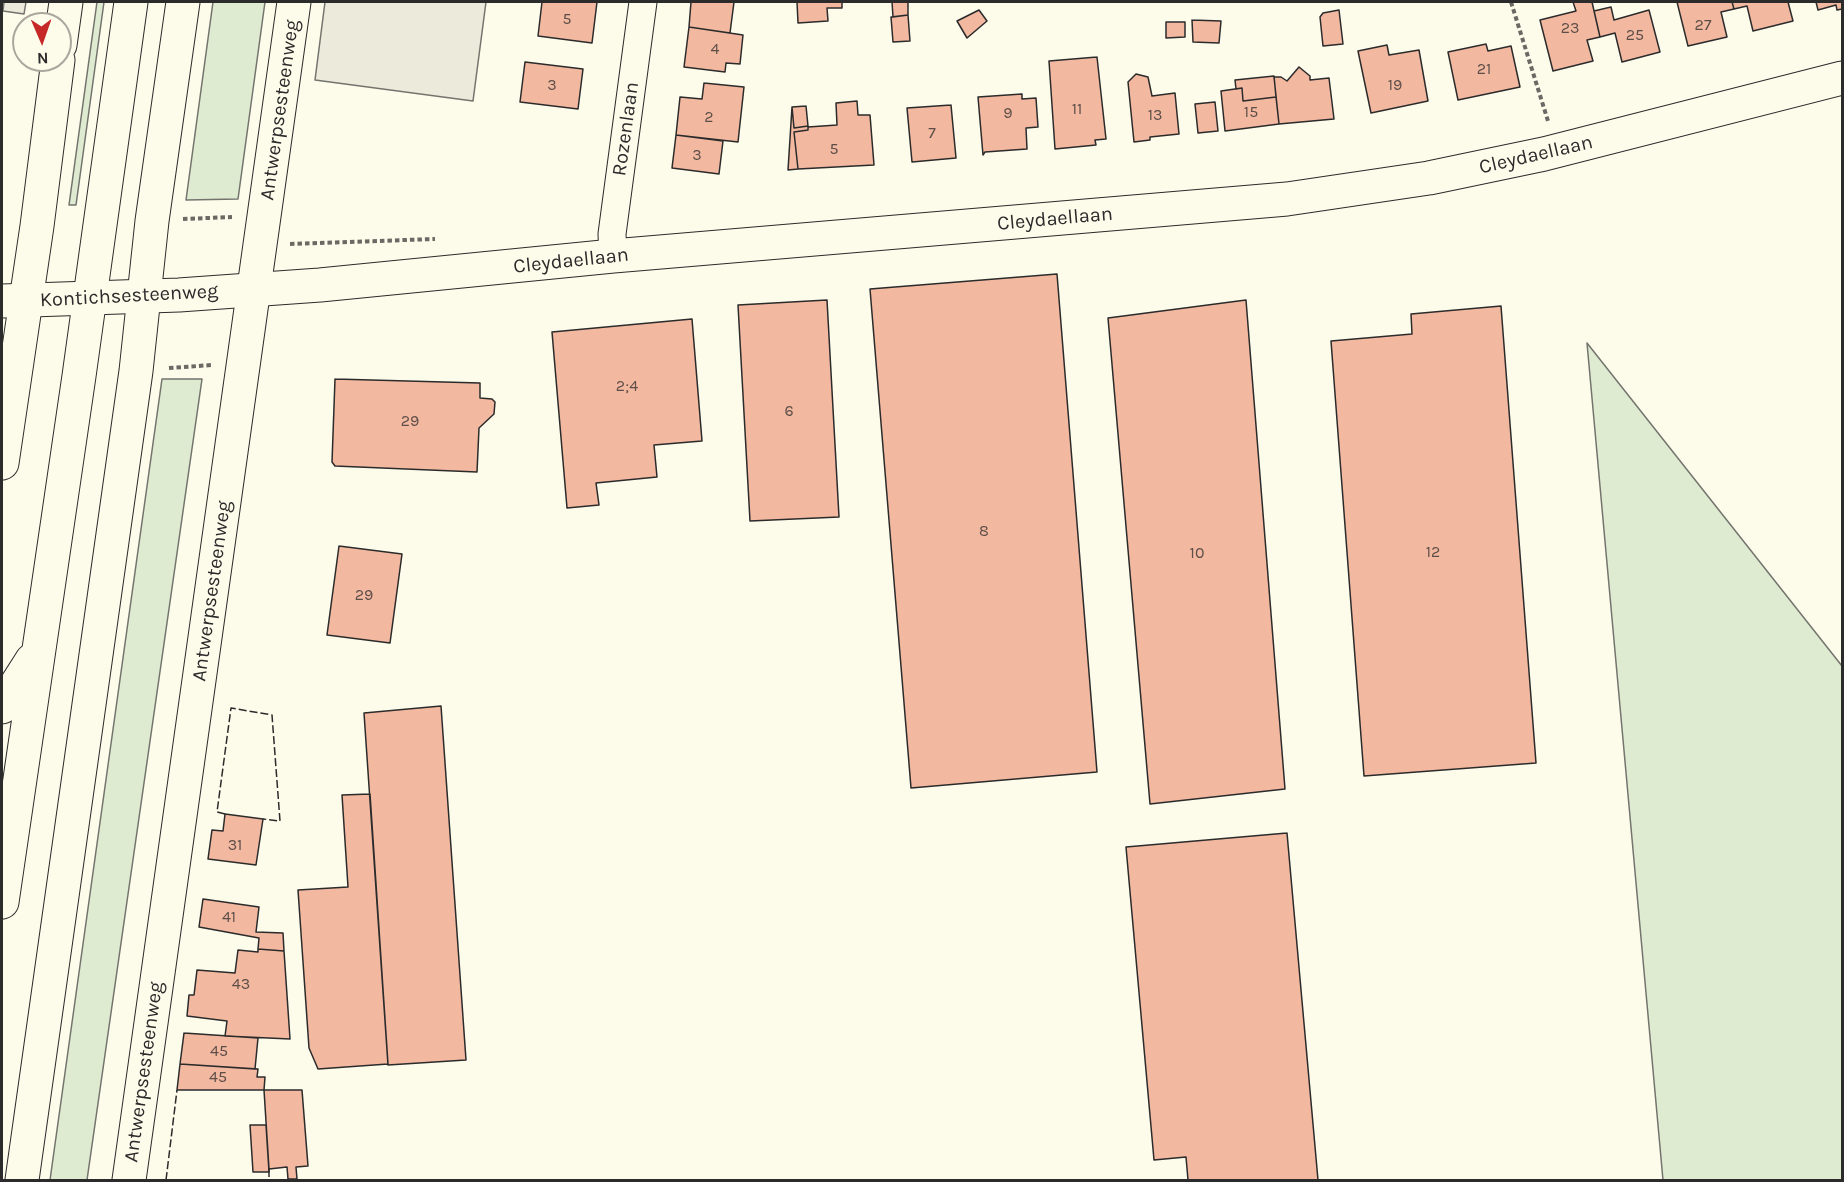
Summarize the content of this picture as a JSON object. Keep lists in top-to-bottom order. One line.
{"streets":{"main road":["Antwerpsesteenweg","Cleydaellaan","Kontichsesteenweg"],"street":["Rozenlaan"]},"crossings":[["Antwerpsesteenweg","Cleydaellaan"],["Antwerpsesteenweg","Kontichsesteenweg"],["Rozenlaan","Cleydaellaan"],["Cleydaellaan","Kontichsesteenweg"]],"house_numbers":["5","27","23","25","4","21","3","19","11","15","9","13","2","7","5","3","2;4","6","29","8","12","10","29","31","41","43","45","45"],"north":"bottom"}
